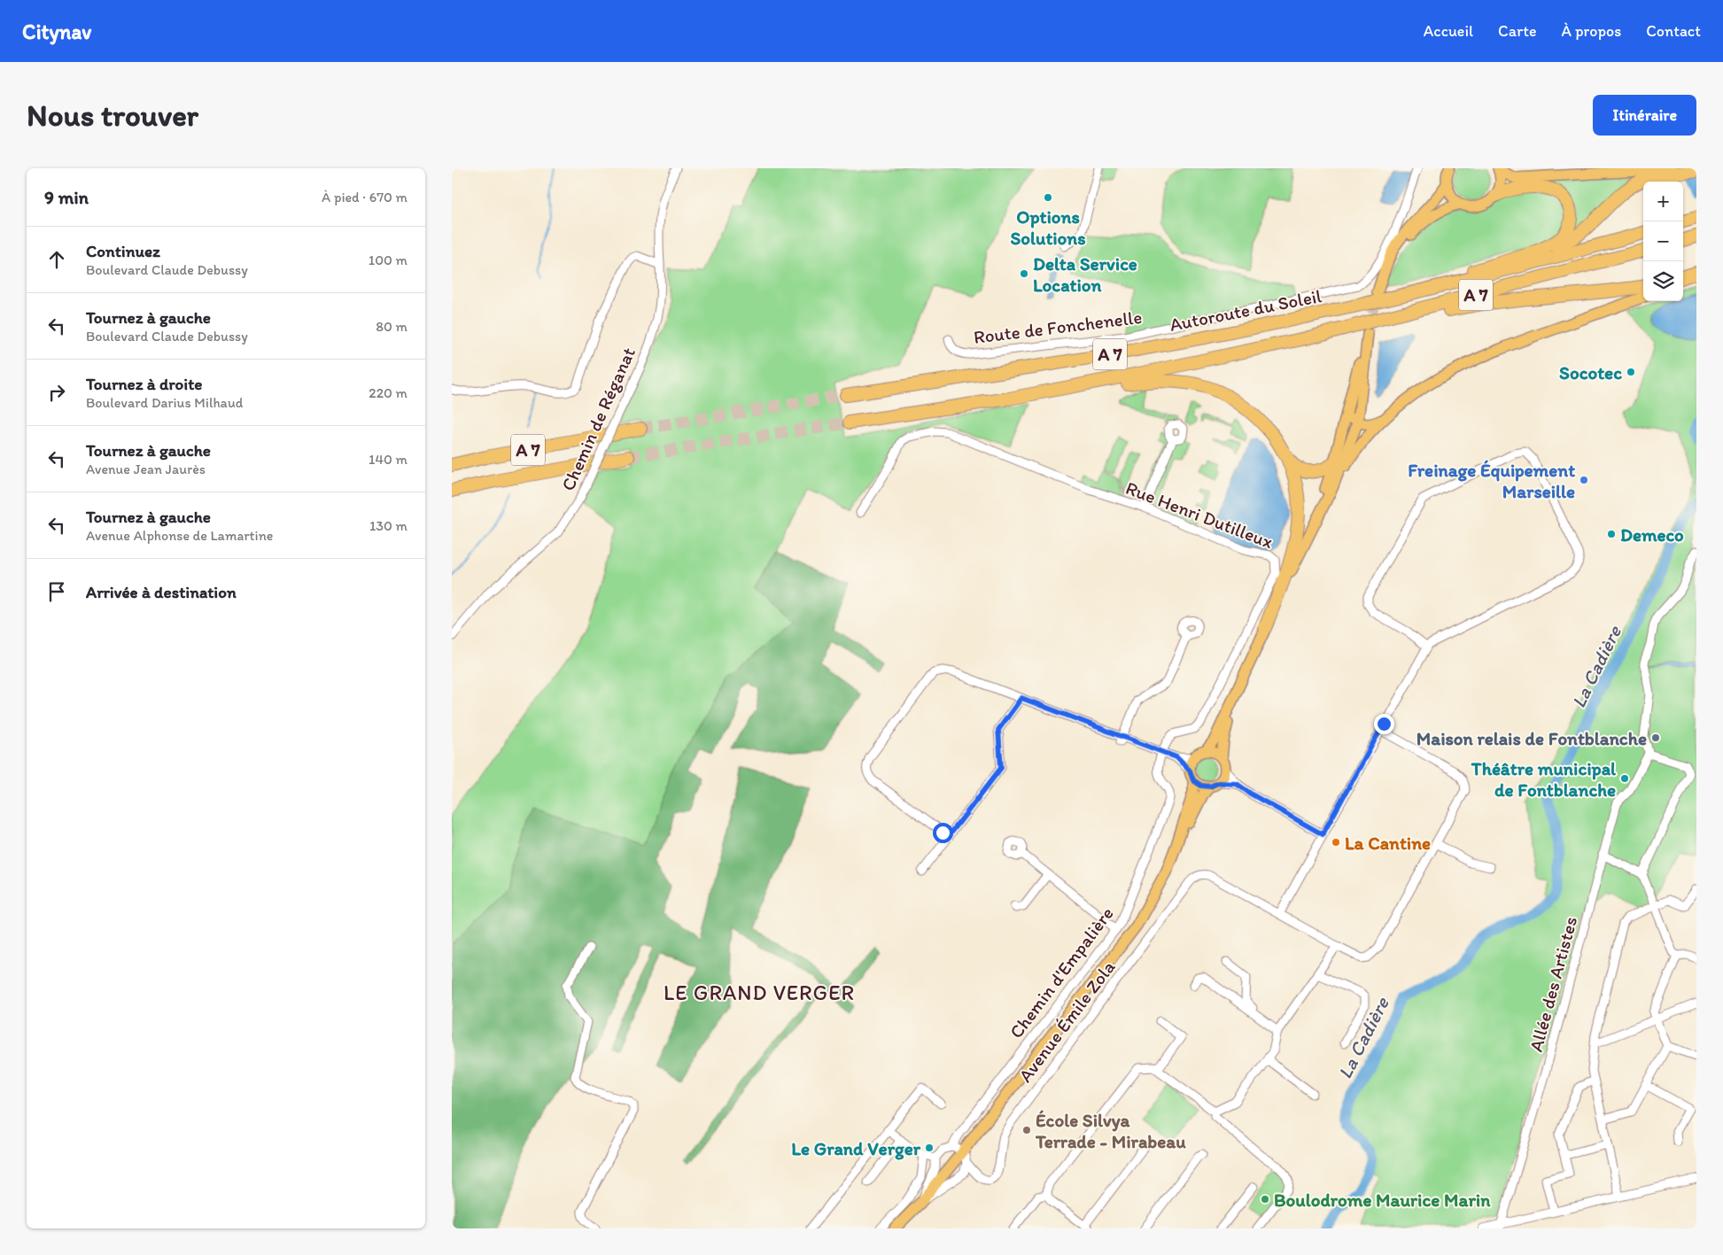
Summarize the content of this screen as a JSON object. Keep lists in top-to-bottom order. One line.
{"streets":{"highway":["A 7","Autoroute du Soleil"],"street":["Route de Fonchenelle","Chemin de Réganat","Rue Henri Dutilleux","Chemin d'Empalière","Allée des Artistes","Avenue Émile Zola"]},"crossings":[["Rue Henri Dutilleux","Chemin d'Empalière"]],"districts":["LE GRAND VERGER"],"water":["La Cadière"],"places":["Options Solutions","Delta Service Location","Socotec","Freinage Équipement Marseille","Demeco","Maison relais de Fontblanche","Théâtre municipal de Fontblanche","La Cantine","École Silvya Terrade - Mirabeau","Le Grand Verger","Boulodrome Maurice Marin"],"page":{"header":"Citynav","nav":["Accueil","Carte","À propos","Contact"],"buttons":"Itinéraire","title":"Nous trouver","heading":["9 min","À pied · 670 m"],"map_buttons":["+","−"],"list":[["Continuez","Boulevard Claude Debussy","100 m"],["Tournez à gauche","Boulevard Claude Debussy","80 m"],["Tournez à droite","Boulevard Darius Milhaud","220 m"],["Tournez à gauche","Avenue Jean Jaurès","140 m"],["Tournez à gauche","Avenue Alphonse de Lamartine","130 m"],"Arrivée à destination"]}}
